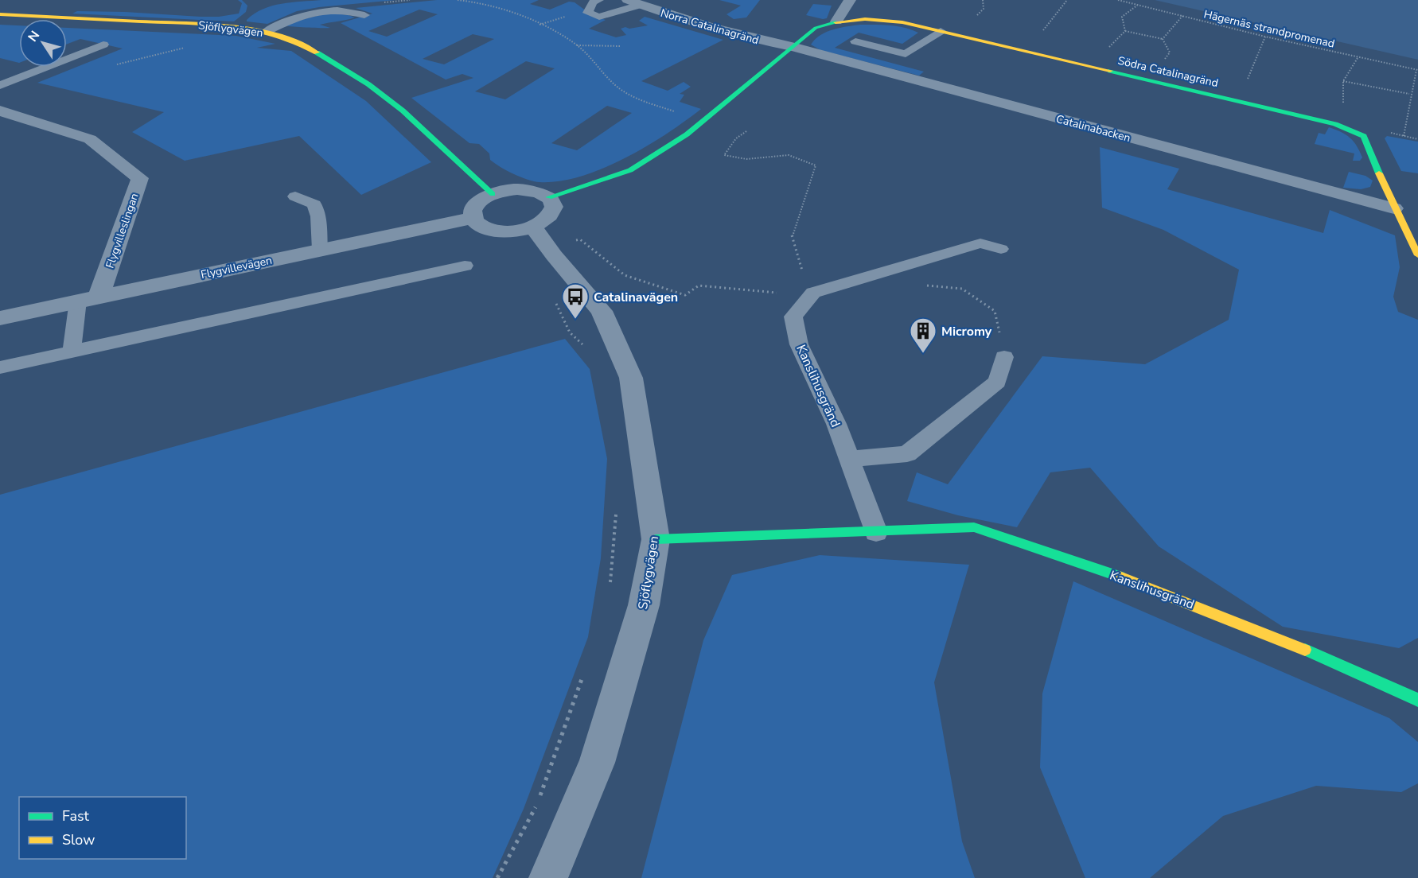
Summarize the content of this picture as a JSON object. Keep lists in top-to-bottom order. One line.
{"streets":{"street":["Norra Catalinagränd","Sjöflygvägen","Södra Catalinagränd","Catalinabacken","Flygvilleslingan","Flygvillevägen","Kanslihusgränd"],"path":["Hägernäs strandpromenad"]},"crossings":[["Norra Catalinagränd","Catalinabacken"],["Sjöflygvägen","Kanslihusgränd"],["Södra Catalinagränd","Catalinabacken"],["Flygvilleslingan","Flygvillevägen"]],"places":{"bus stop":["Catalinavägen"],"building":["Micromy"]},"legend":["Fast","Slow"],"north":"top left"}
